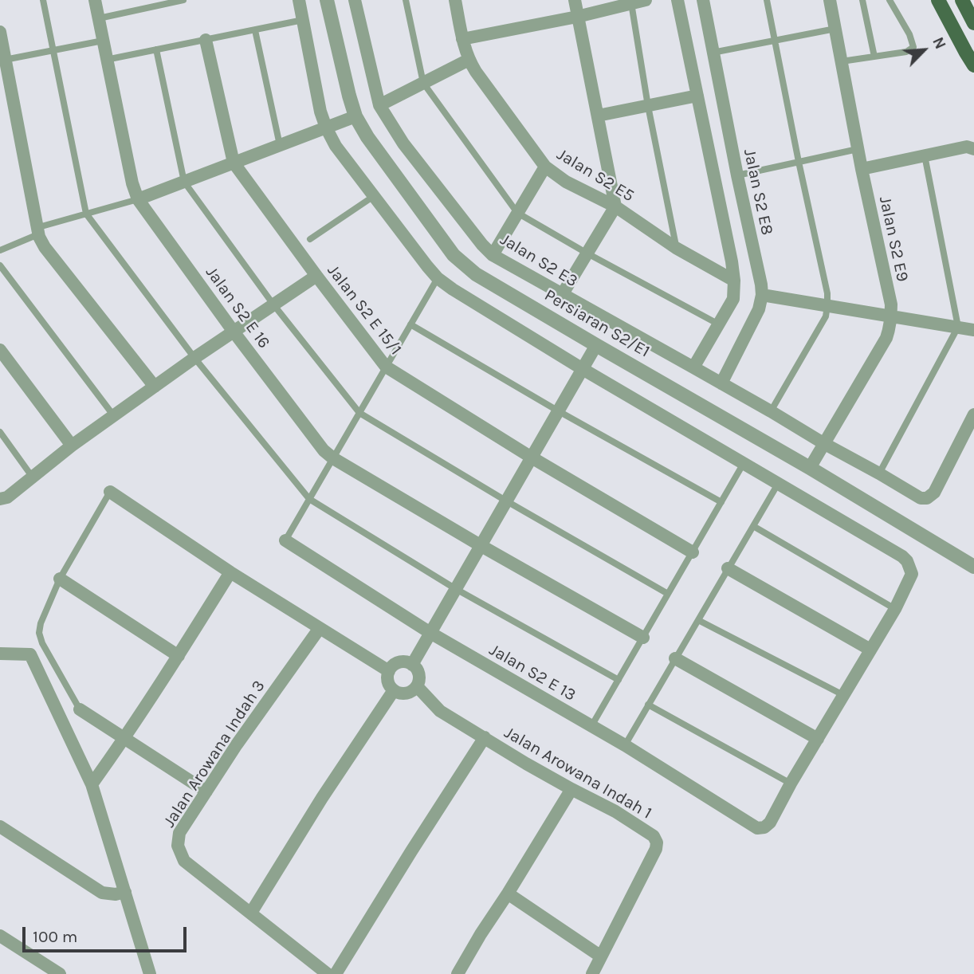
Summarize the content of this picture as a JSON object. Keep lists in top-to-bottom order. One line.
{"streets":{"street":["Jalan S2 E5","Jalan S2 E8","Jalan S2 E9","Jalan S2 E3","Jalan S2 E 16","Jalan S2 E 15/1","Persiaran S2/E1","Jalan S2 E 13","Jalan Arowana Indah 3","Jalan Arowana Indah 1"]},"crossings":[["Jalan S2 E8","Jalan S2 E3"],["Jalan S2 E9","Jalan S2 E3"],["Jalan S2 E9","Persiaran S2/E1"]],"scale_bar":"100 m","north":"top right"}
